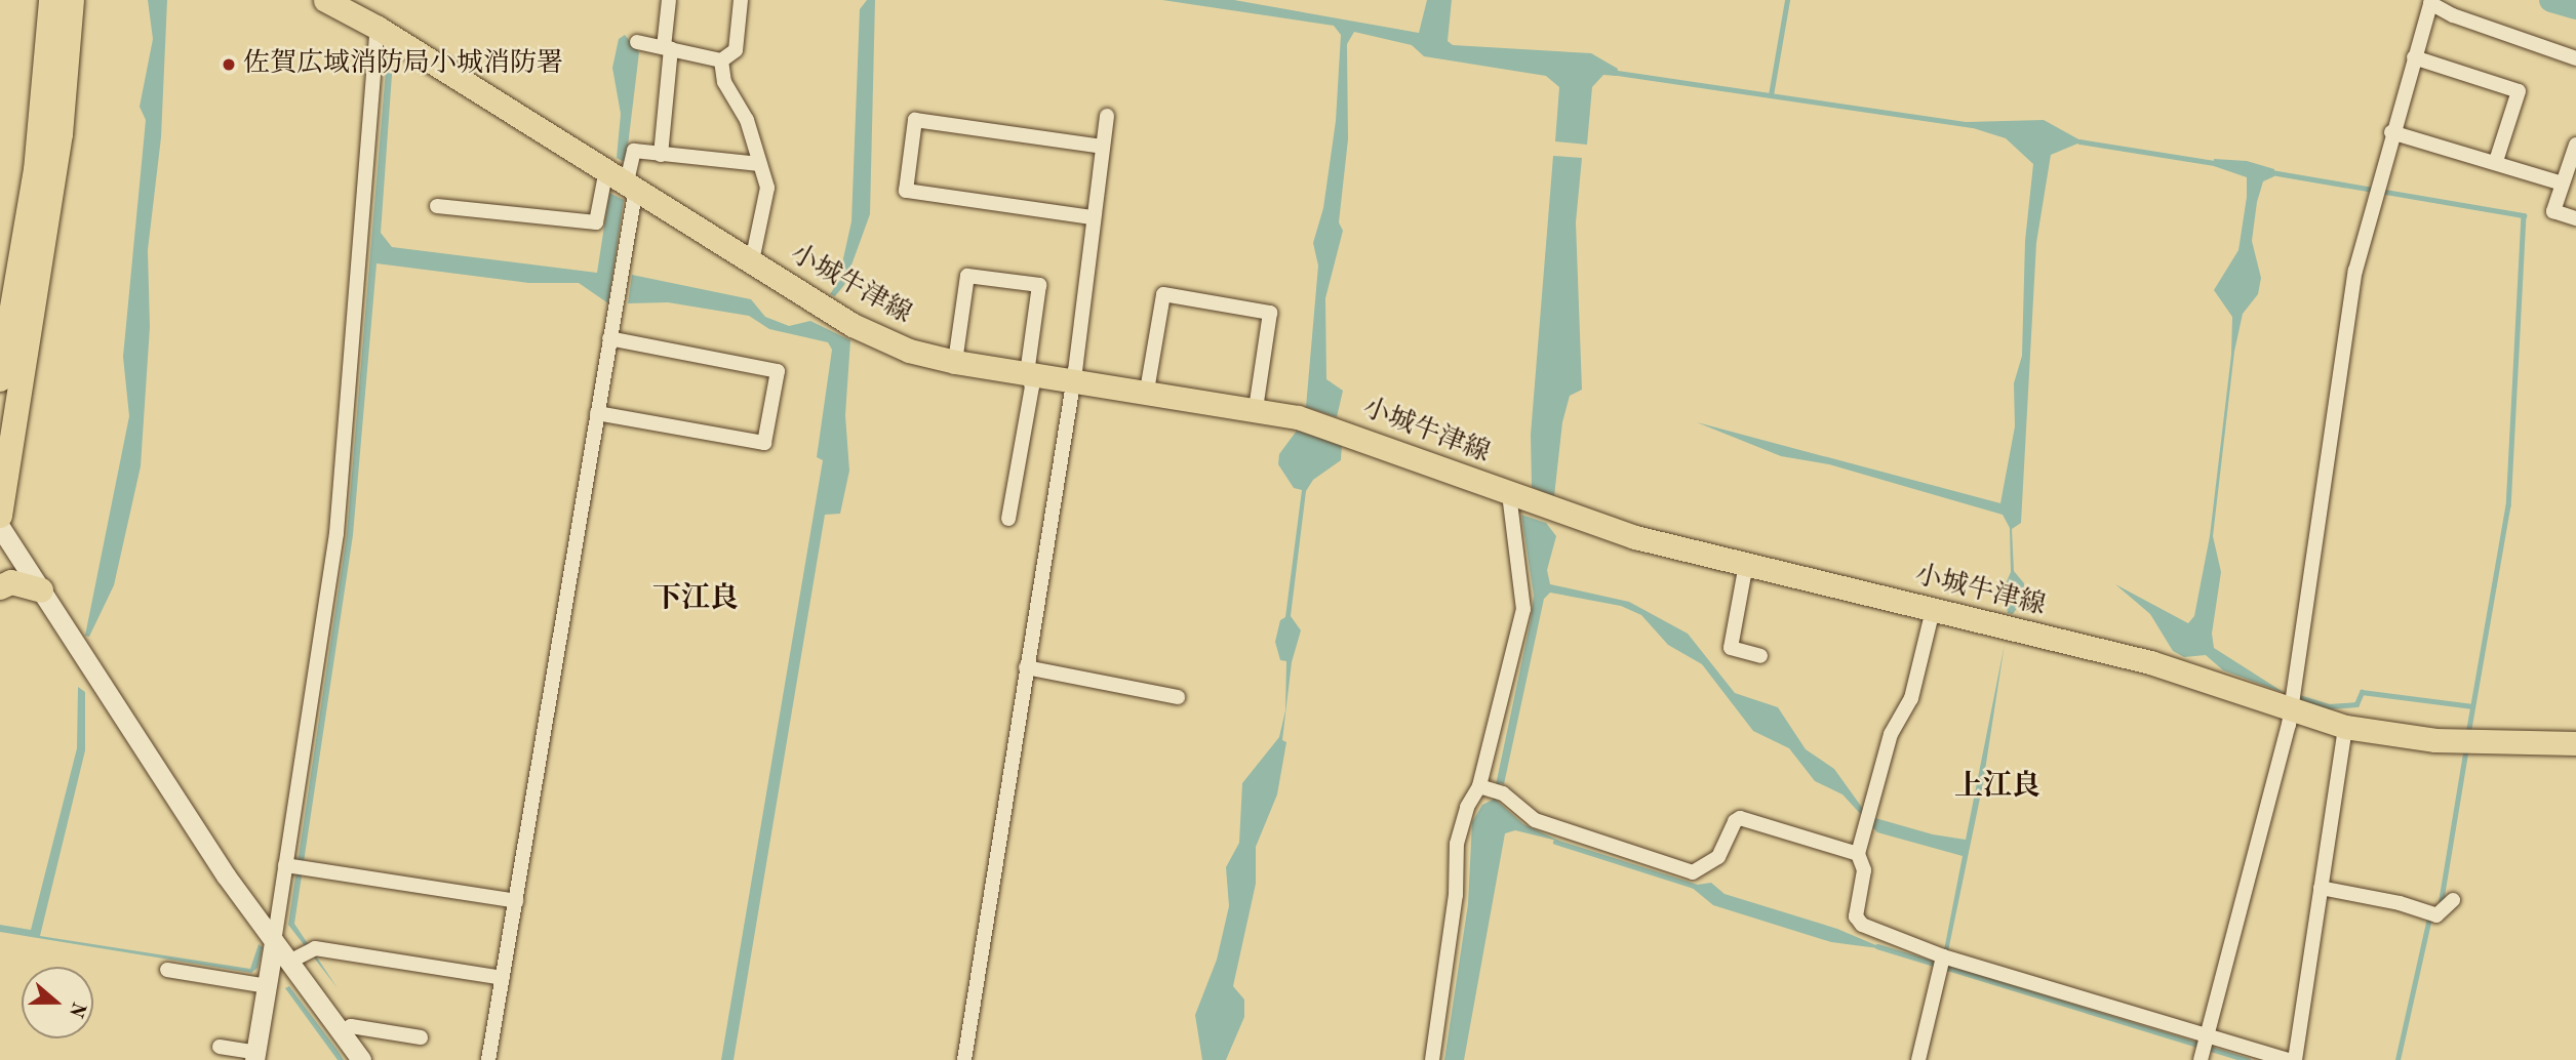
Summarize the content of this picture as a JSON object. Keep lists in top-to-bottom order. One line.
{"streets":{"main road":["小城牛津線"]},"districts":["下江良","上江良"],"places":["佐賀広域消防局小城消防署"],"north":"right"}
